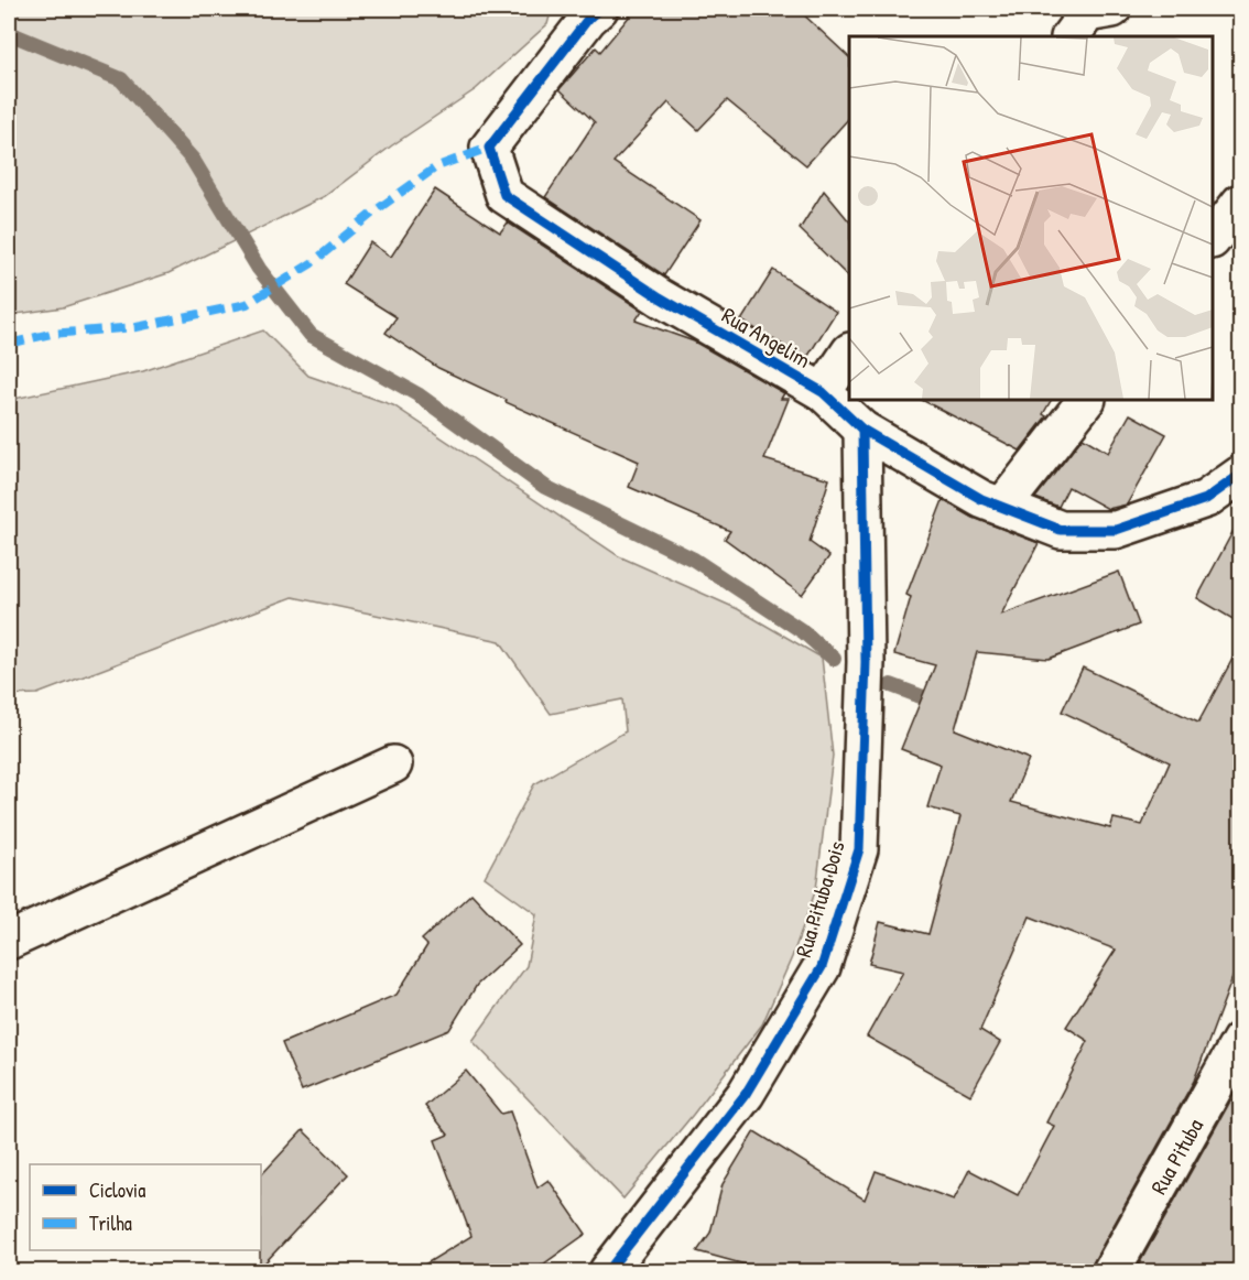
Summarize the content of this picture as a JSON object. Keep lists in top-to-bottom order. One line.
{"streets":{"street":["Rua Angelim","Rua Pituba Dois","Rua Pituba"]},"crossings":[["Rua Angelim","Rua Pituba Dois"]],"legend":["Ciclovia","Trilha"]}
